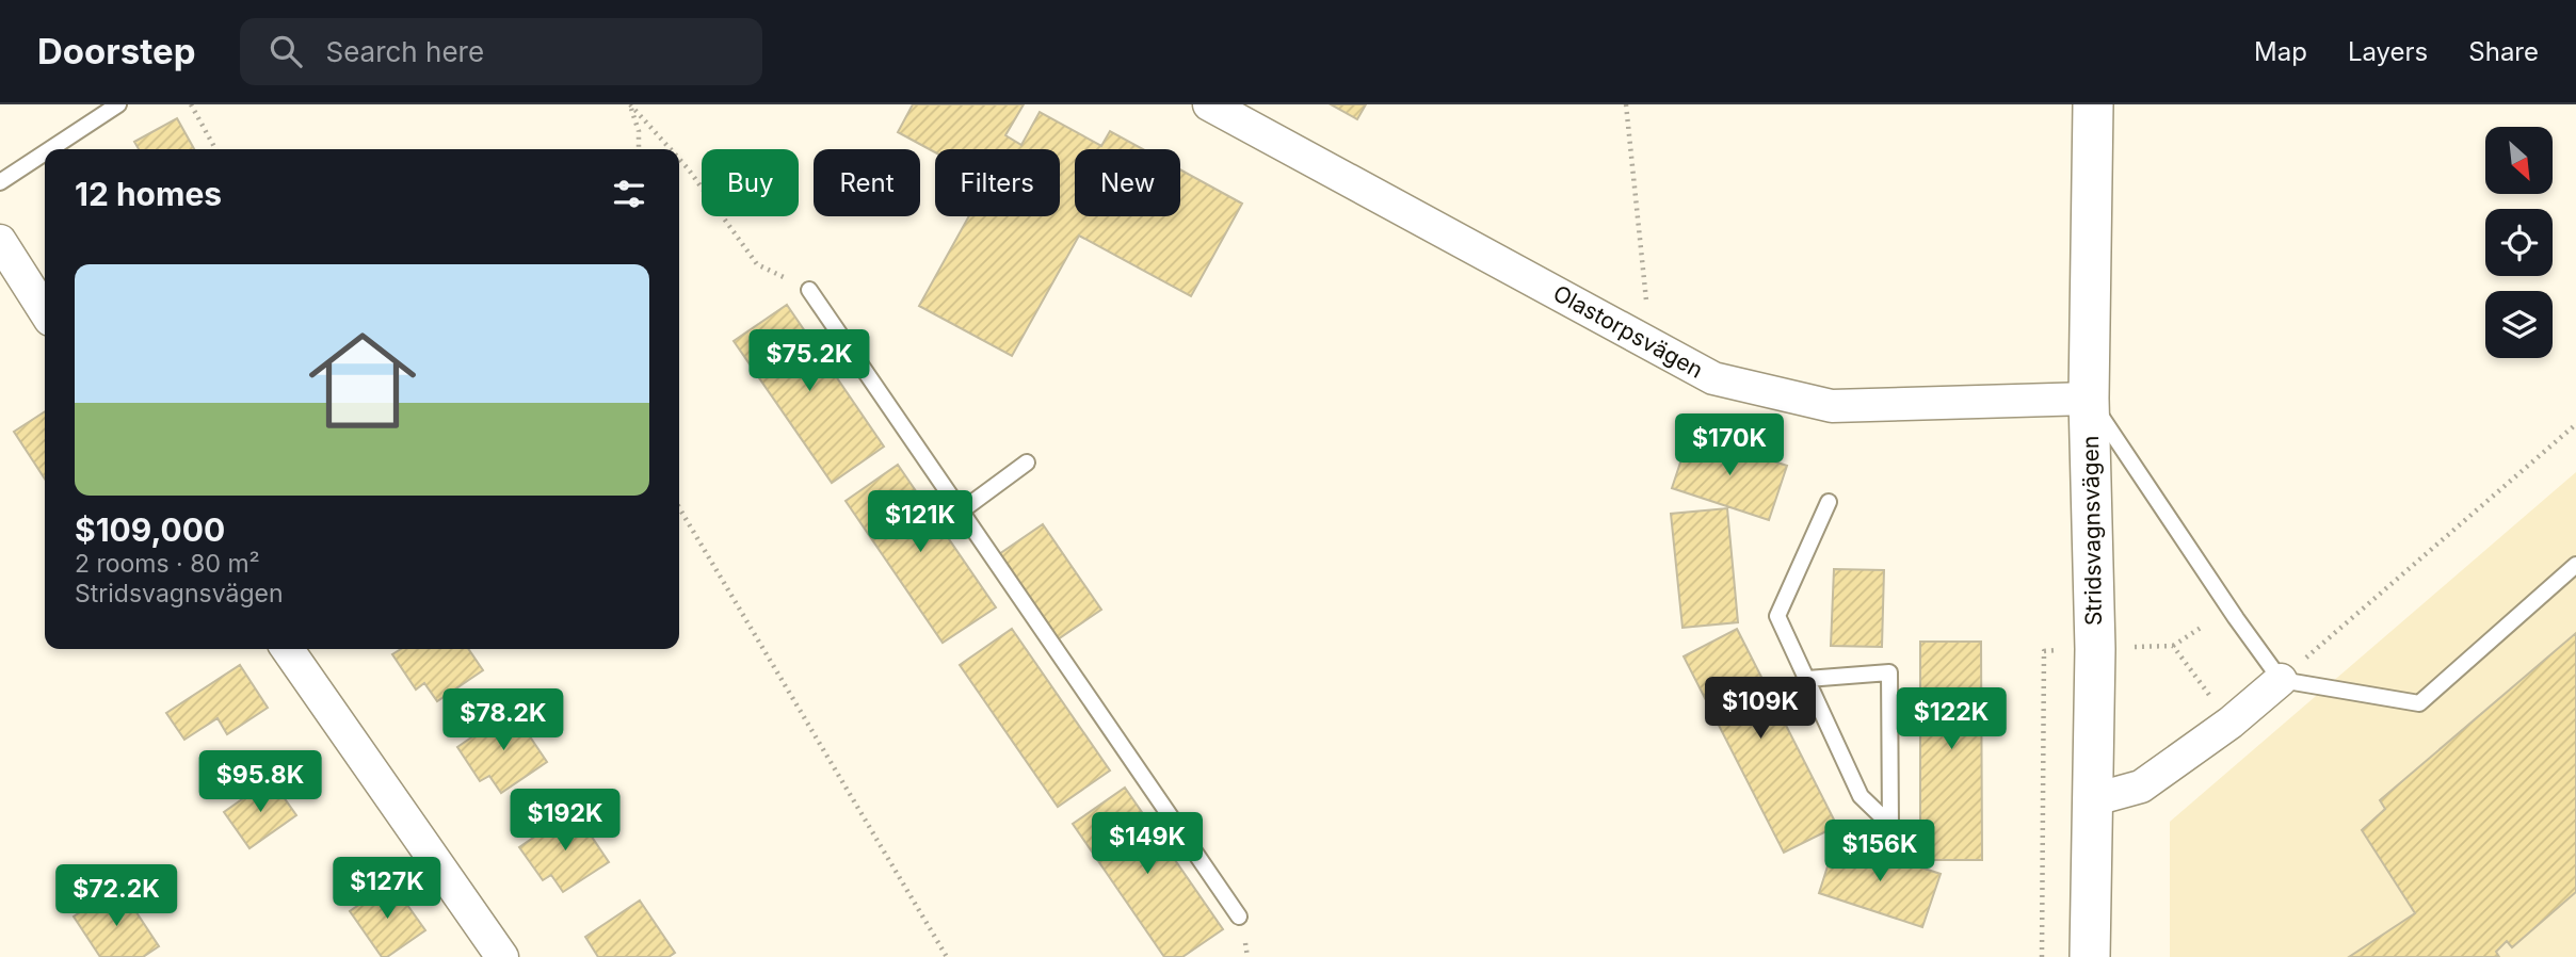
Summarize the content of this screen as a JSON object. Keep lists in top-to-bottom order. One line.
{"streets":{"street":["Olastorpsvägen","Stridsvagnsvägen"]},"crossings":[["Olastorpsvägen","Stridsvagnsvägen"]],"north":"bottom right","page":{"header":"Doorstep","search":"Search here","nav":["Map","Layers","Share"],"chip":["Buy","Rent","Filters","New"],"heading":"12 homes","list":[{"name":"$109,000","note":"2 rooms · 80 m² · Stridsvagnsvägen"}],"price":["$75.2K","$170K","$121K","$109K","$122K","$78.2K","$95.8K","$192K","$149K","$156K","$127K","$72.2K"]}}
